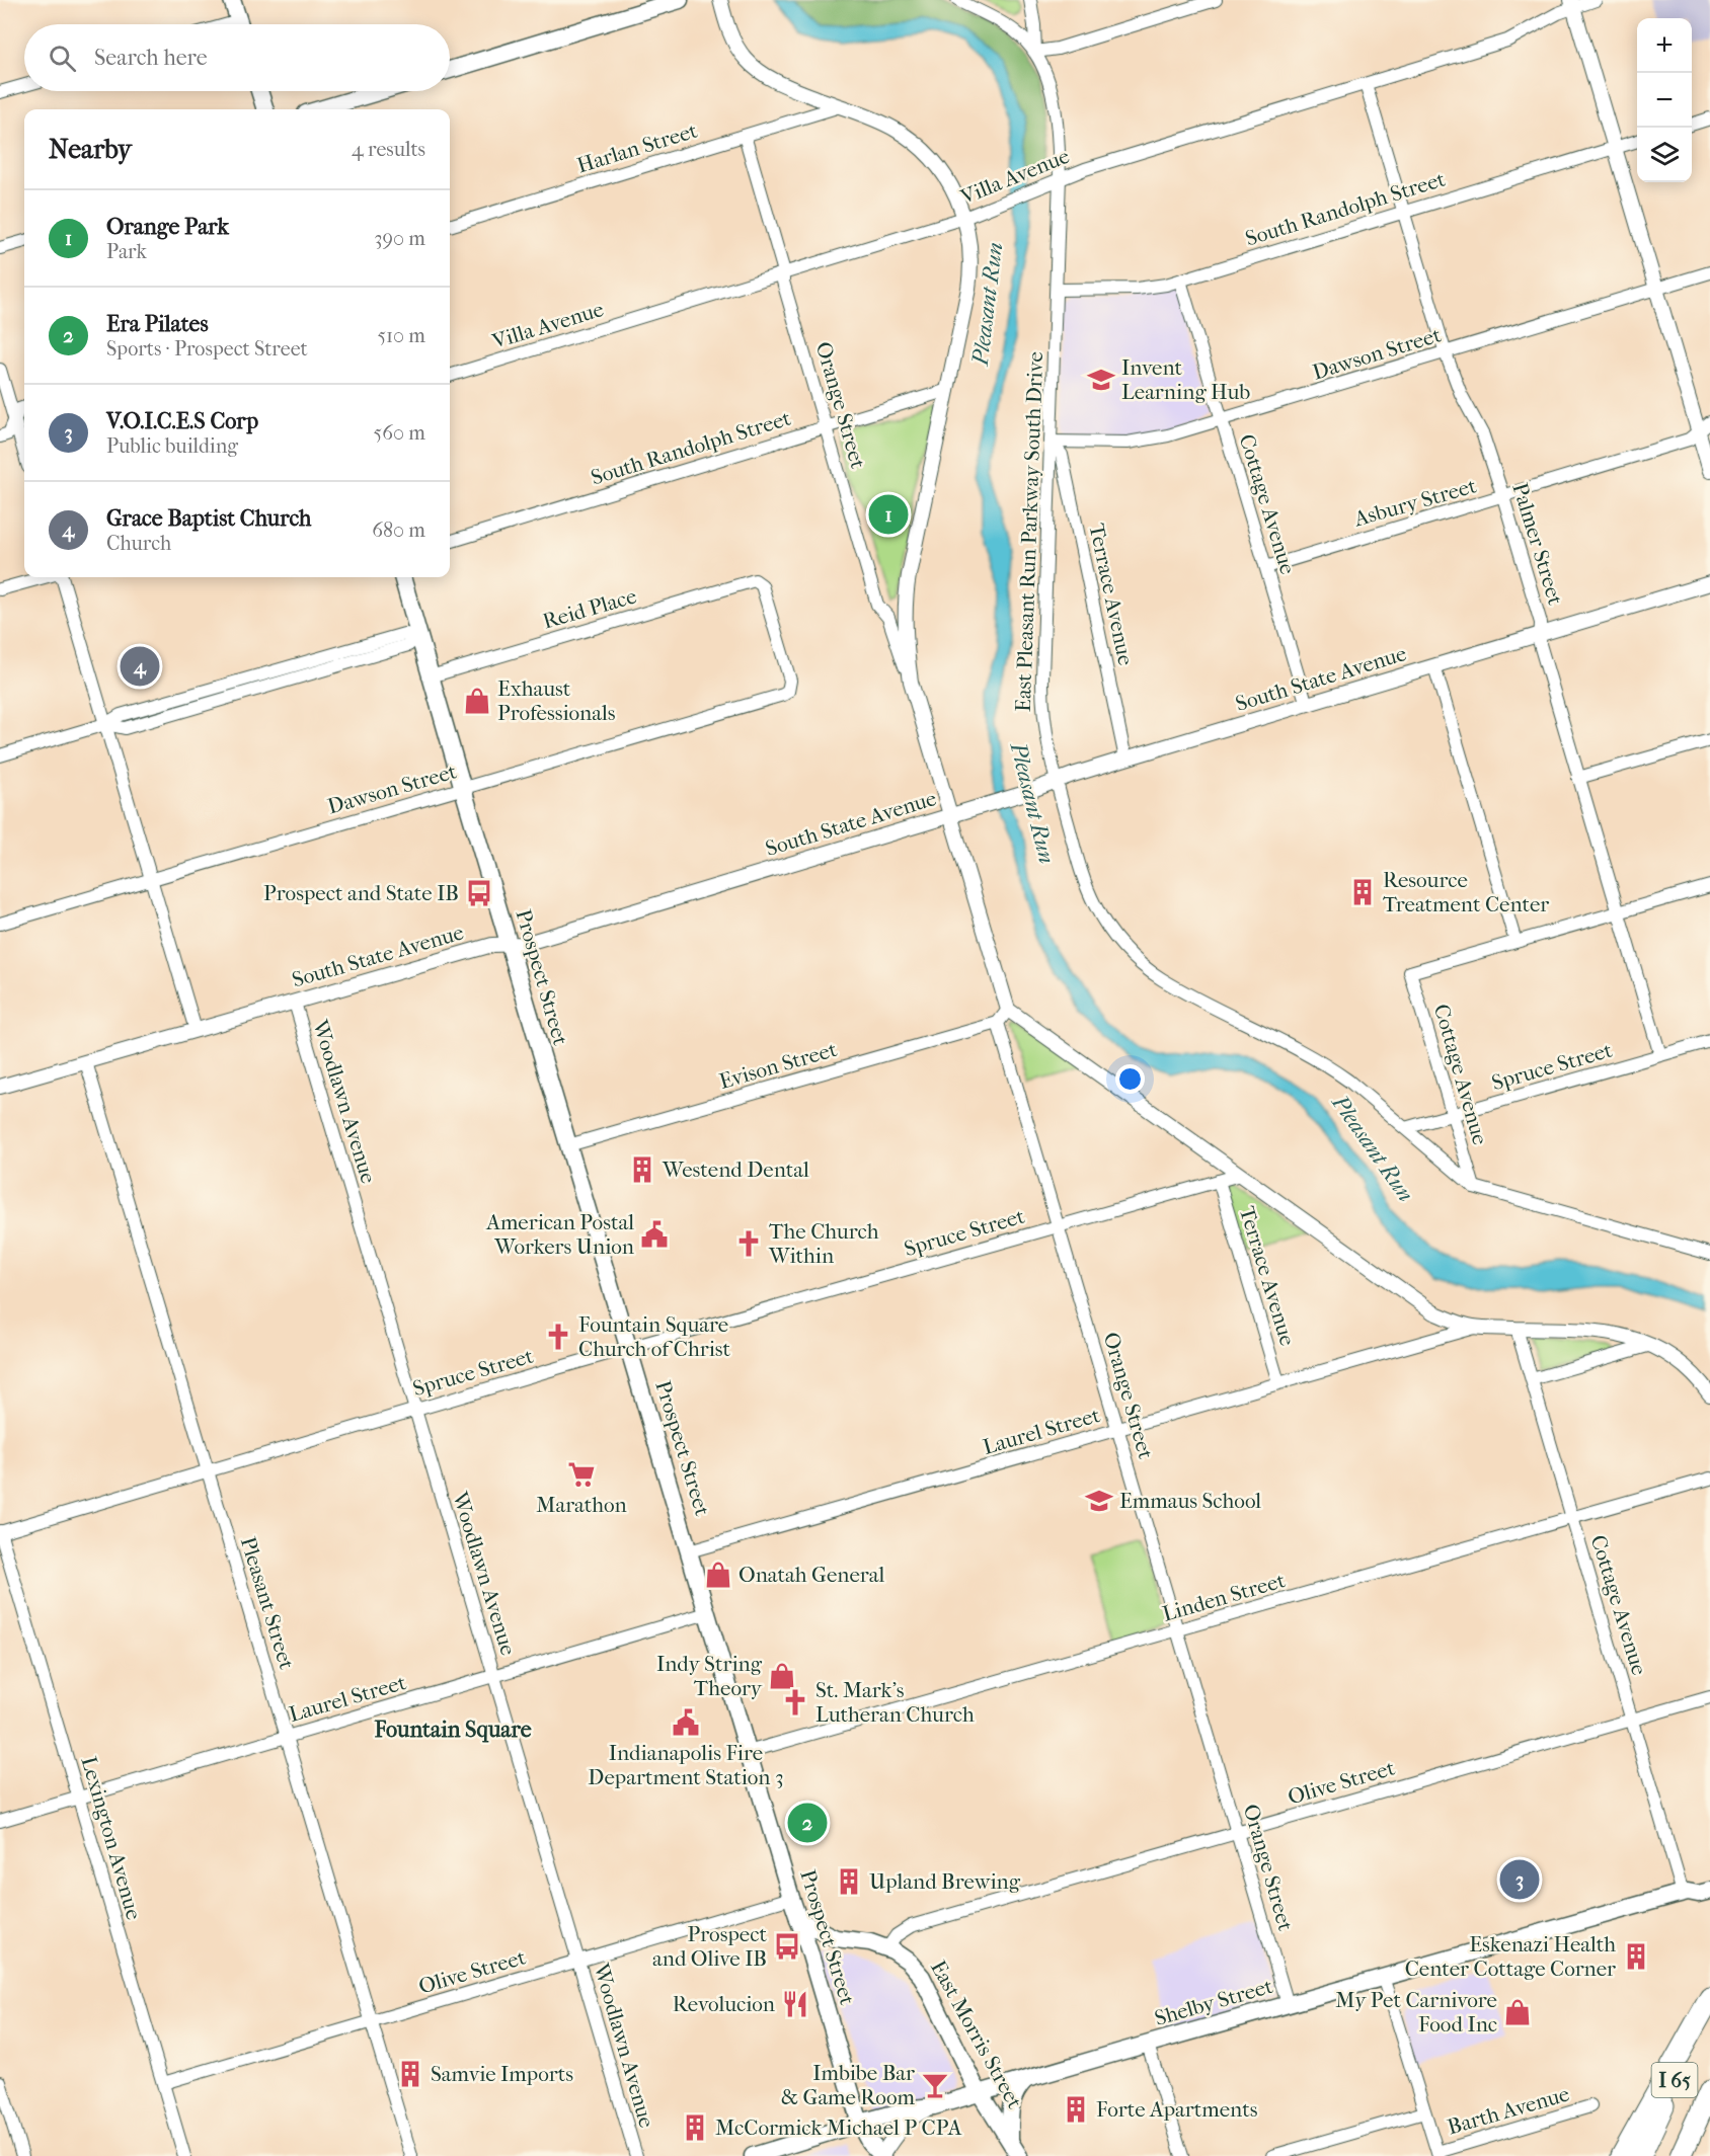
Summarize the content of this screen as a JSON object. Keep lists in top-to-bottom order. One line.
{"streets":{"highway":["I 65"],"main road":["Prospect Street","Shelby Street","East Morris Street"],"street":["Harlan Street","Villa Avenue","South Randolph Street","Dawson Street","Orange Street","Asbury Street","Cottage Avenue","East Pleasant Run Parkway South Drive","Palmer Street","Terrace Avenue","Reid Place","South State Avenue","Evison Street","Spruce Street","Woodlawn Avenue","Laurel Street","Linden Street","Pleasant Street","Olive Street","Lexington Avenue","Barth Avenue"]},"crossings":[["Harlan Street","Orange Street"],["Villa Avenue","Orange Street"],["Villa Avenue","East Pleasant Run Parkway South Drive"],["Villa Avenue","Palmer Street"],["South Randolph Street","Orange Street"],["South Randolph Street","Cottage Avenue"],["South Randolph Street","East Pleasant Run Parkway South Drive"],["South Randolph Street","Palmer Street"],["Dawson Street","Cottage Avenue"],["Dawson Street","East Pleasant Run Parkway South Drive"],["Dawson Street","Palmer Street"],["Dawson Street","Terrace Avenue"],["Dawson Street","Reid Place"],["Dawson Street","Prospect Street"],["Orange Street","Evison Street"],["Orange Street","Spruce Street"],["Orange Street","Laurel Street"],["Orange Street","Linden Street"],["Orange Street","Olive Street"],["Orange Street","Shelby Street"],["Asbury Street","Cottage Avenue"],["Asbury Street","Palmer Street"],["Cottage Avenue","East Pleasant Run Parkway South Drive"],["Cottage Avenue","South State Avenue"],["Cottage Avenue","Spruce Street"],["Cottage Avenue","Linden Street"],["Cottage Avenue","Olive Street"],["Cottage Avenue","Shelby Street"],["East Pleasant Run Parkway South Drive","Terrace Avenue"],["East Pleasant Run Parkway South Drive","South State Avenue"],["East Pleasant Run Parkway South Drive","Spruce Street"],["Palmer Street","South State Avenue"],["Palmer Street","Spruce Street"],["Terrace Avenue","South State Avenue"],["Terrace Avenue","Spruce Street"],["Terrace Avenue","Laurel Street"],["Reid Place","Prospect Street"],["South State Avenue","Prospect Street"],["South State Avenue","Woodlawn Avenue"],["South State Avenue","Pleasant Street"],["Prospect Street","Evison Street"],["Prospect Street","Spruce Street"],["Prospect Street","Laurel Street"],["Prospect Street","Linden Street"],["Prospect Street","Olive Street"],["Prospect Street","Shelby Street"],["Prospect Street","East Morris Street"],["Spruce Street","Woodlawn Avenue"],["Spruce Street","Pleasant Street"],["Spruce Street","Lexington Avenue"],["Woodlawn Avenue","Laurel Street"],["Woodlawn Avenue","Olive Street"],["Laurel Street","Pleasant Street"],["Laurel Street","Lexington Avenue"],["Pleasant Street","Olive Street"],["Olive Street","Lexington Avenue"],["Olive Street","East Morris Street"],["Shelby Street","East Morris Street"]],"districts":["Fountain Square"],"water":["Pleasant Run"],"places":{"school or university":["Invent Learning Hub","Emmaus School"],"shop":["Exhaust Professionals","Onatah General","Indy String Theory","My Pet Carnivore Food Inc"],"building":["Resource Treatment Center","Westend Dental","Upland Brewing","Eskenazi Health Center Cottage Corner","Samvie Imports","Forte Apartments","McCormick Michael P CPA"],"bus stop":["Prospect and State IB","Prospect and Olive IB"],"public building":["American Postal Workers Union","Indianapolis Fire Department Station 3"],"church":["The Church Within","Fountain Square Church of Christ","St. Mark's Lutheran Church"],"supermarket":["Marathon"],"restaurant":["Revolucion"],"bar":["Imbibe Bar & Game Room"]},"page":{"map_buttons":["+","−"],"search":"Search here","heading":["Nearby","4 results"],"list":[{"mark":"1","name":"Orange Park","note":"Park","value":"390 m"},{"mark":"2","name":"Era Pilates","note":"Sports · Prospect Street","value":"510 m"},{"mark":"3","name":"V.O.I.C.E.S Corp","note":"Public building","value":"560 m"},{"mark":"4","name":"Grace Baptist Church","note":"Church","value":"680 m"}],"pins":["1","4","2","3"]}}
